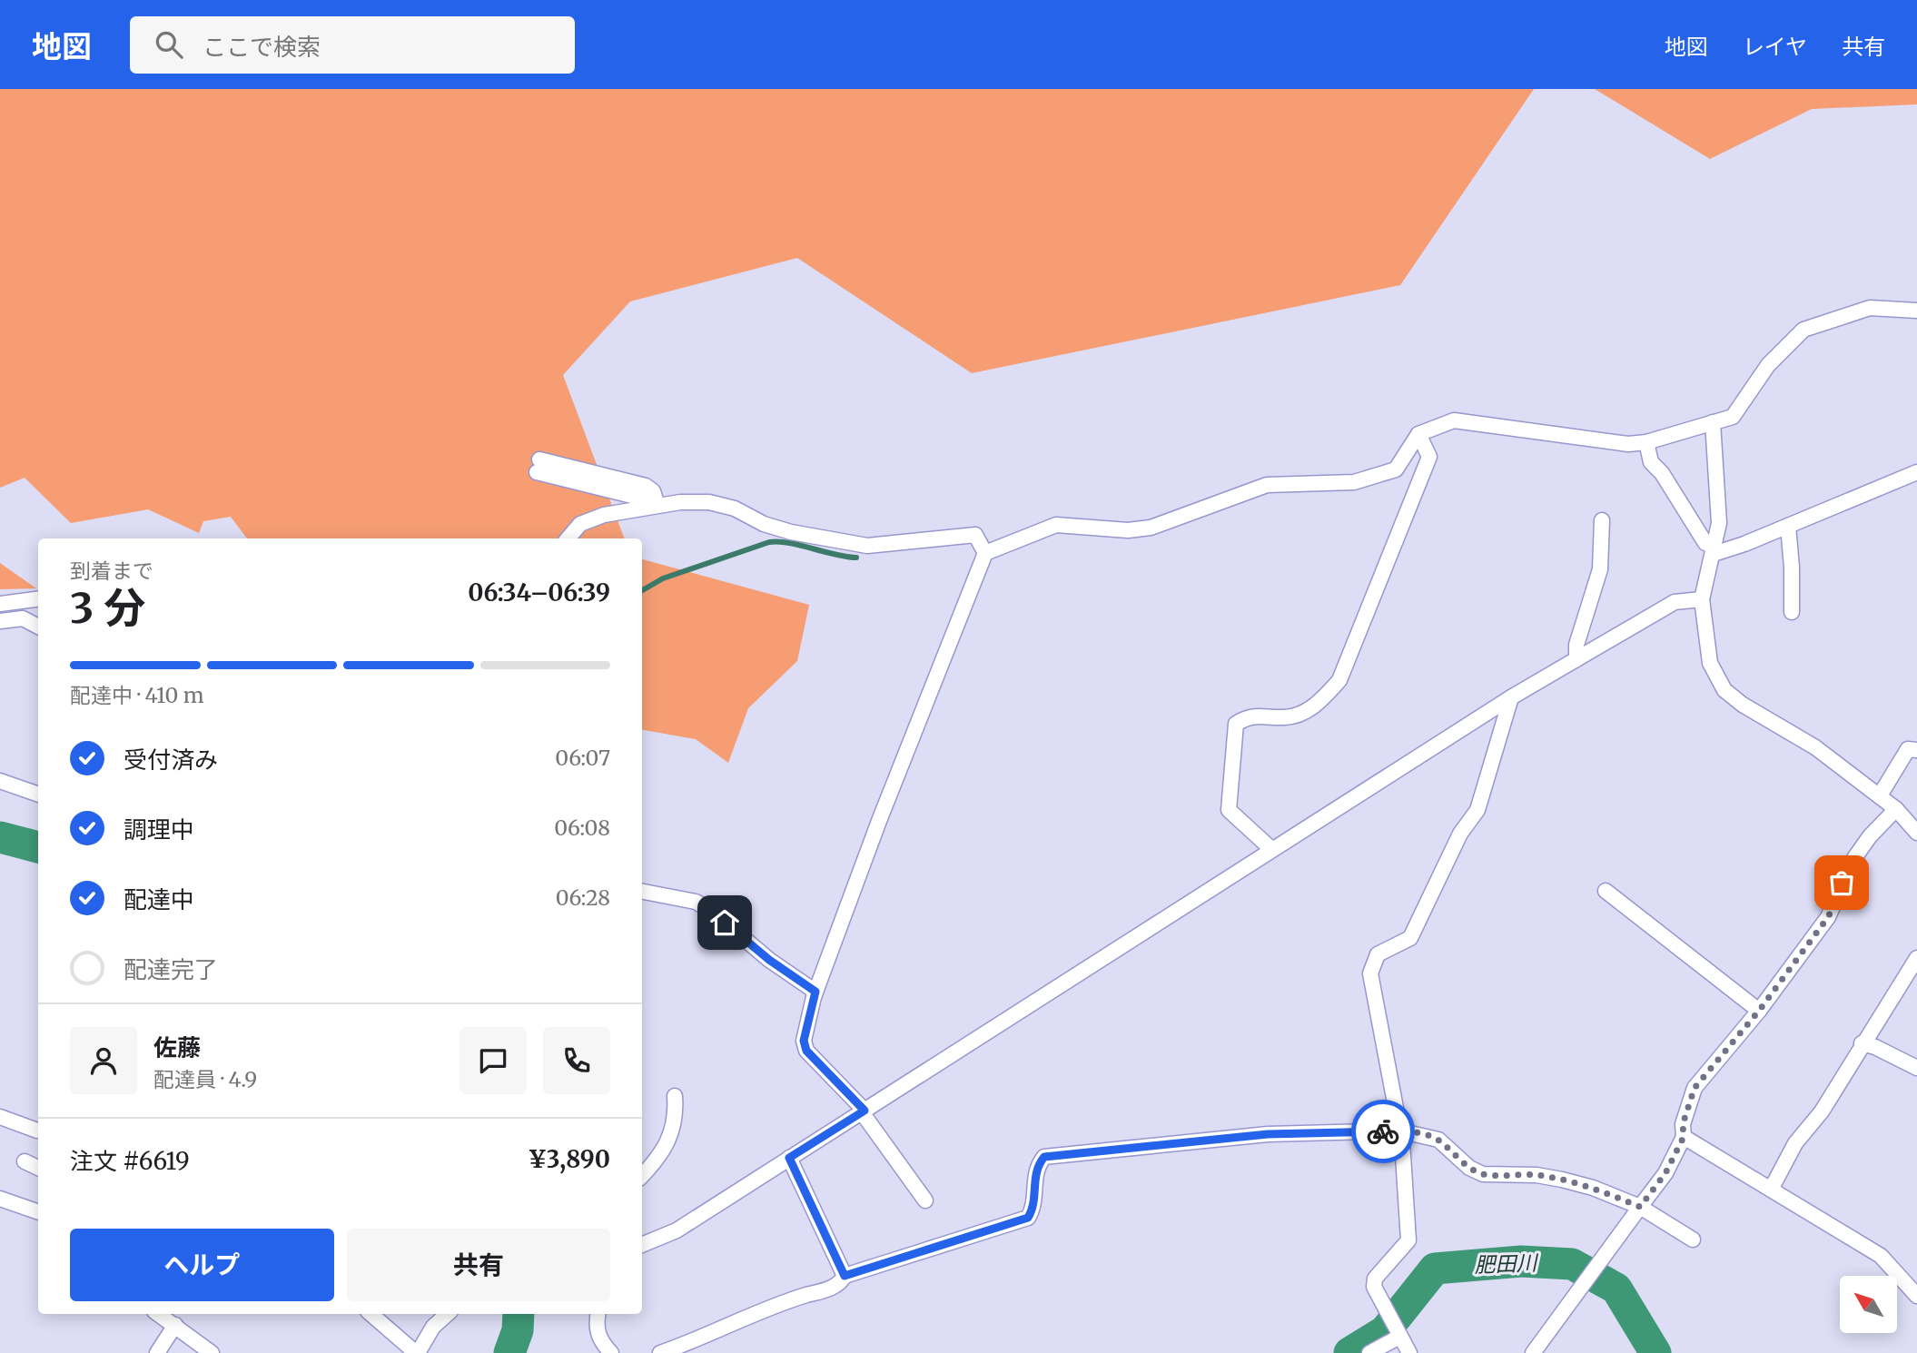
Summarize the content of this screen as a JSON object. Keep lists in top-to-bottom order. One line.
{"water":["肥田川"],"north":"top left","page":{"header":"地図","search":"ここで検索","nav":["地図","レイヤ","共有"],"heading":["3 分","到着まで","06:34–06:39"],"panel":["佐藤","配達員 · 4.9","注文 #6619","¥3,890"],"bar":"配達中 · 410 m","list":[["受付済み","06:07"],["調理中","06:08"],["配達中","06:28"],"配達完了"],"buttons":["ヘルプ","共有"]}}
